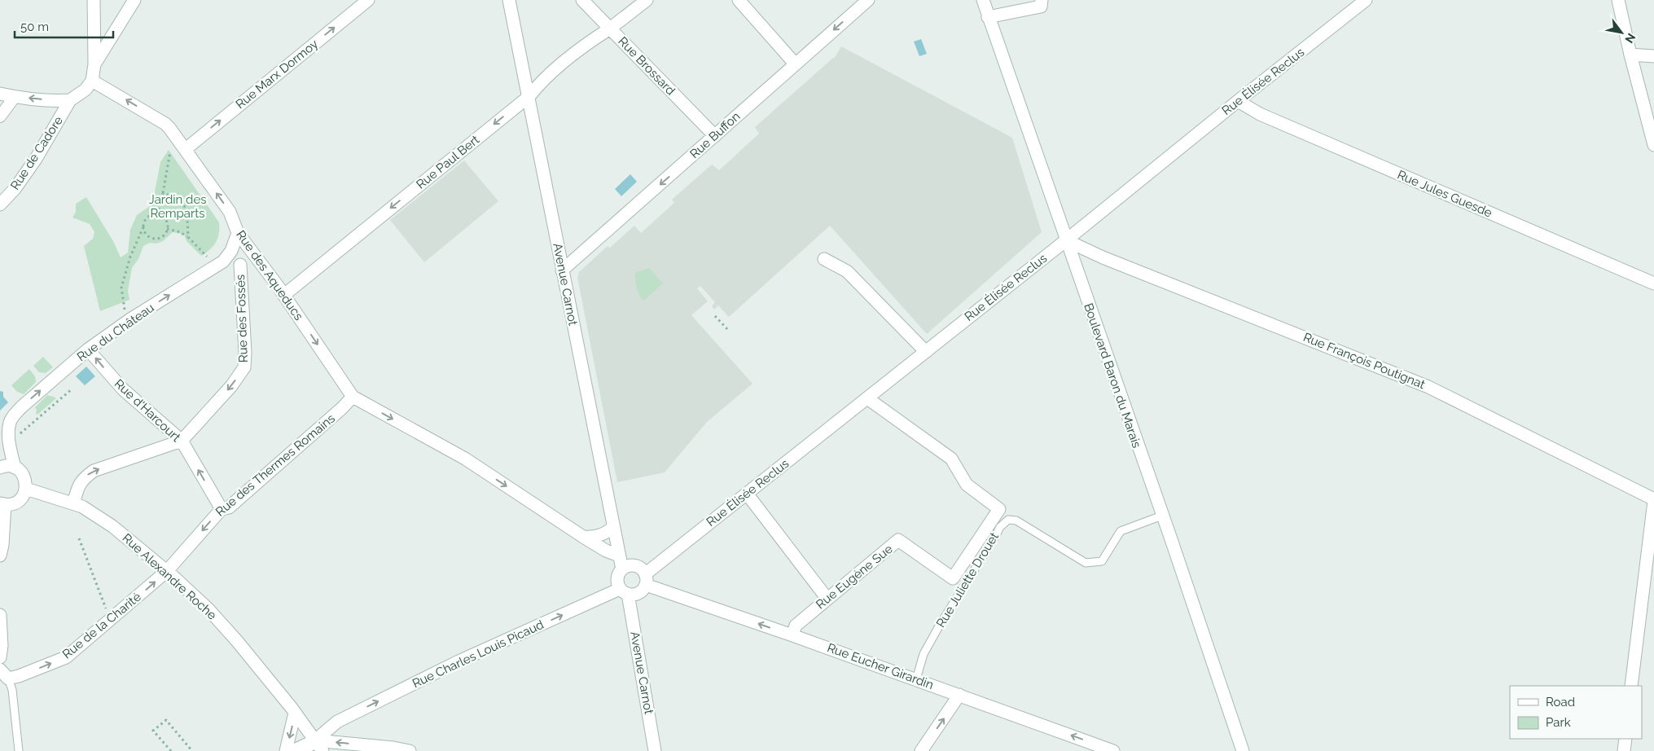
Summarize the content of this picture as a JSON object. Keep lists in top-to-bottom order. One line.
{"streets":{"street":["Rue Brossard","Rue Marx Dormoy","Rue Élisée Reclus","Rue Buffon","Rue de Cadore","Rue Paul Bert","Rue Jules Guesde","Rue des Aqueducs","Avenue Carnot","Rue des Fossés","Rue du Château","Rue François Poutignat","Boulevard Baron du Marais","Rue d'Harcourt","Rue des Thermes Romains","Rue Alexandre Roche","Rue Eugène Sue","Rue de la Charité","Rue Charles Louis Picaud","Rue Eucher Girardin"],"lane":["Rue Juliette Drouet"]},"crossings":[["Rue Brossard","Rue Buffon"],["Rue Brossard","Rue Paul Bert"],["Rue Marx Dormoy","Rue des Aqueducs"],["Rue Élisée Reclus","Rue Jules Guesde"],["Rue Élisée Reclus","Avenue Carnot"],["Rue Élisée Reclus","Rue François Poutignat"],["Rue Élisée Reclus","Boulevard Baron du Marais"],["Rue Élisée Reclus","Rue Eugène Sue"],["Rue Élisée Reclus","Rue Charles Louis Picaud"],["Rue Élisée Reclus","Rue Eucher Girardin"],["Rue Buffon","Avenue Carnot"],["Rue Paul Bert","Rue des Aqueducs"],["Rue Paul Bert","Avenue Carnot"],["Rue des Aqueducs","Rue des Fossés"],["Rue des Aqueducs","Rue du Château"],["Rue des Aqueducs","Rue des Thermes Romains"],["Avenue Carnot","Rue Charles Louis Picaud"],["Avenue Carnot","Rue Eucher Girardin"],["Rue des Fossés","Rue d'Harcourt"],["Rue des Fossés","Rue Alexandre Roche"],["Rue du Château","Rue d'Harcourt"],["Rue François Poutignat","Boulevard Baron du Marais"],["Boulevard Baron du Marais","Rue Juliette Drouet"],["Rue d'Harcourt","Rue des Thermes Romains"],["Rue des Thermes Romains","Rue Alexandre Roche"],["Rue des Thermes Romains","Rue de la Charité"],["Rue Alexandre Roche","Rue de la Charité"],["Rue Alexandre Roche","Rue Charles Louis Picaud"],["Rue Eugène Sue","Rue Eucher Girardin"],["Rue Juliette Drouet","Rue Eucher Girardin"],["Rue Charles Louis Picaud","Rue Eucher Girardin"]],"one_way":["Rue Marx Dormoy","Rue Buffon","Rue Paul Bert","Rue du Château","Rue d'Harcourt","Rue de la Charité","Rue Charles Louis Picaud","Rue Eucher Girardin"],"parks":["Jardin des Remparts"],"legend":["Road","Park"],"scale_bar":"50 m","north":"bottom right"}
